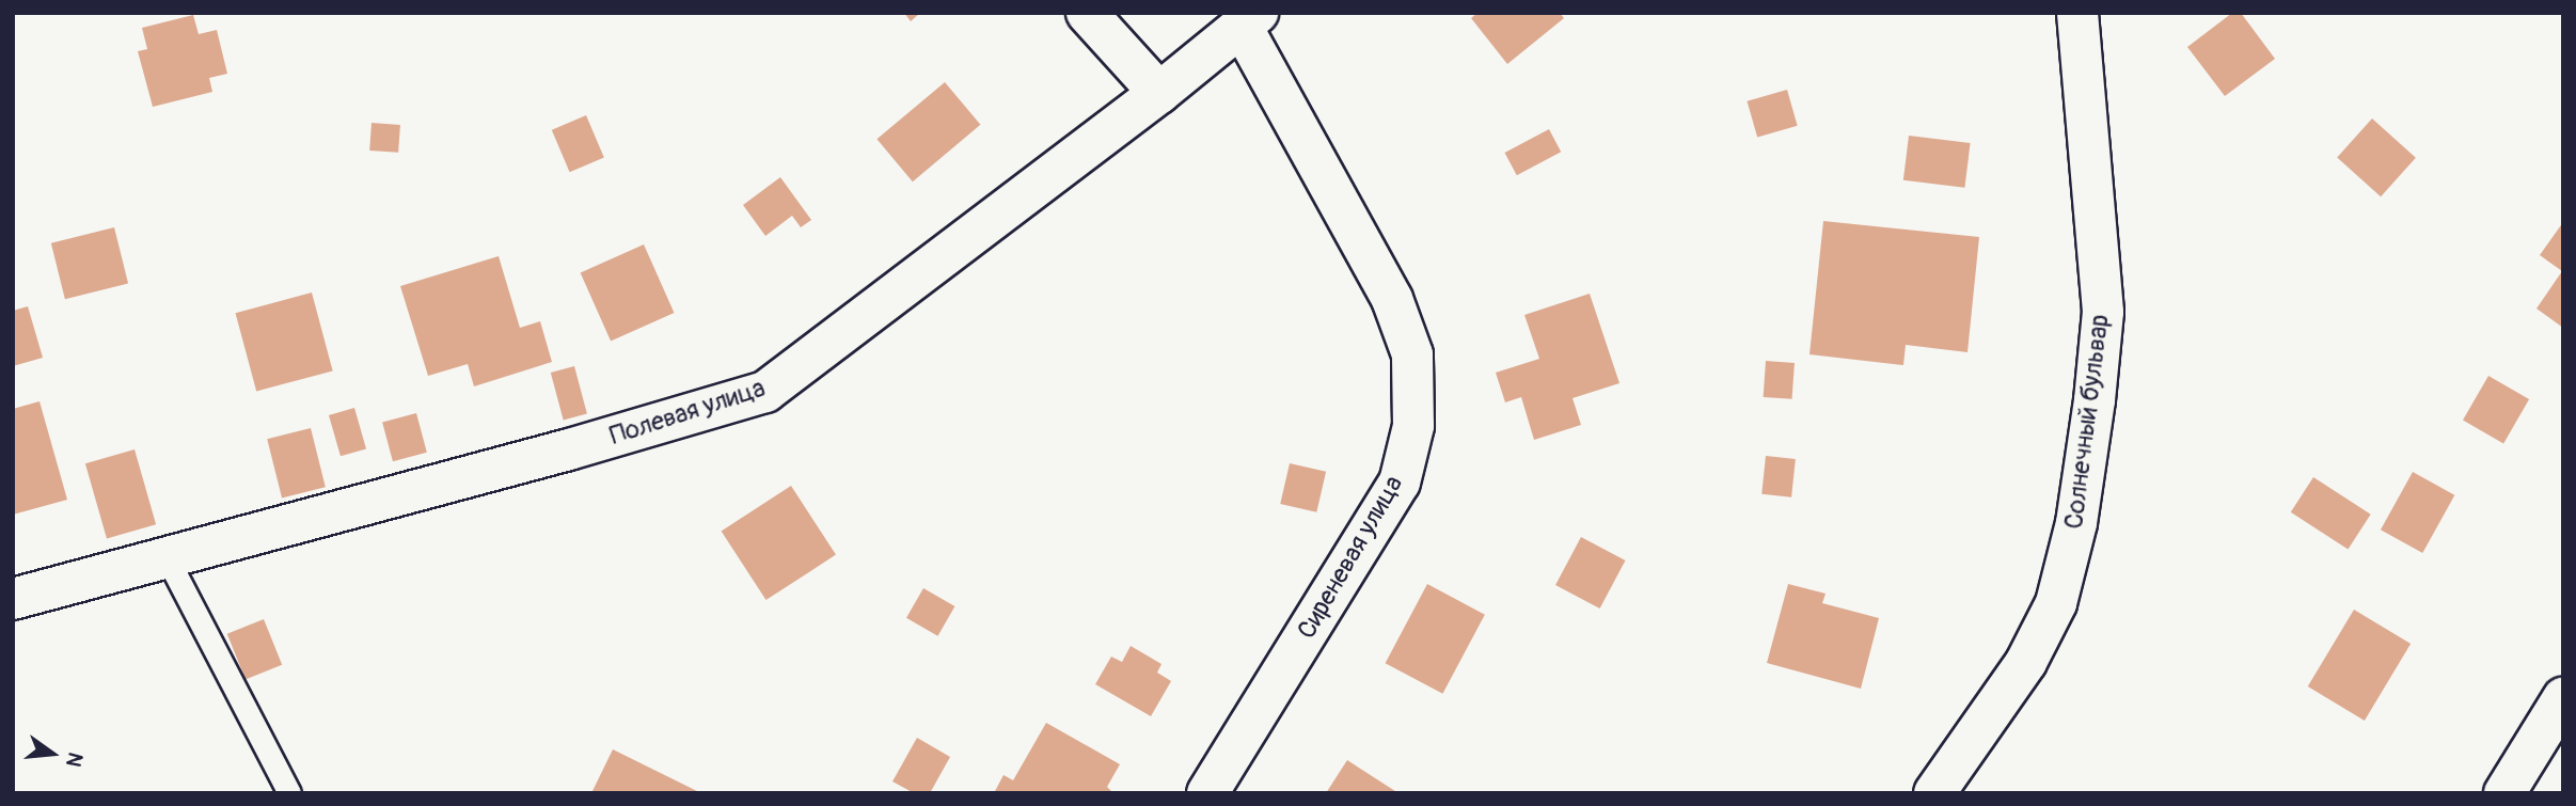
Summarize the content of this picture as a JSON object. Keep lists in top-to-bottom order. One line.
{"streets":{"street":["Полевая улица","Солнечный бульвар","Сиреневая улица"]},"crossings":[["Полевая улица","Сиреневая улица"]],"north":"right"}
